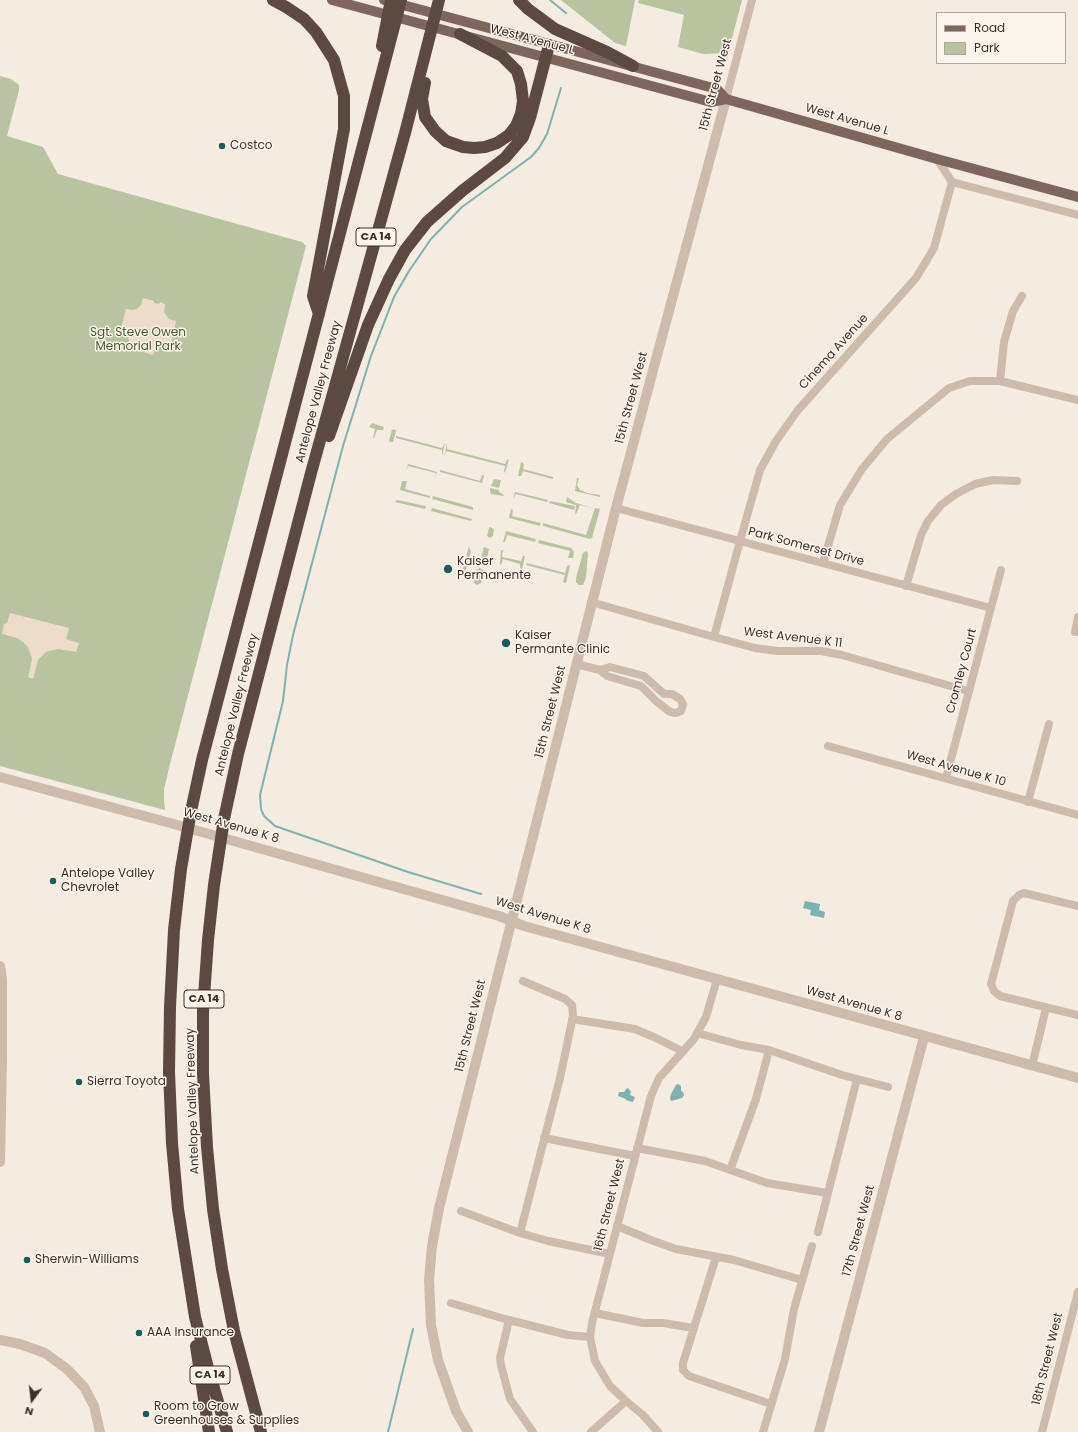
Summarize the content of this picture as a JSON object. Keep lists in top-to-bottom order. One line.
{"streets":{"highway":["CA 14","Antelope Valley Freeway"],"main road":["West Avenue L"],"street":["15th Street West","Cinema Avenue","Park Somerset Drive","West Avenue K 11","Cromley Court","West Avenue K 10","West Avenue K 8","16th Street West","17th Street West","18th Street West"]},"crossings":[["West Avenue L","15th Street West"],["15th Street West","Park Somerset Drive"],["15th Street West","West Avenue K 11"],["15th Street West","West Avenue K 8"],["Cinema Avenue","Park Somerset Drive"],["Cinema Avenue","West Avenue K 11"],["Park Somerset Drive","Cromley Court"],["West Avenue K 11","Cromley Court"],["Cromley Court","West Avenue K 10"],["West Avenue K 8","16th Street West"],["West Avenue K 8","17th Street West"]],"parks":["Sgt. Steve Owen Memorial Park"],"places":["Costco","Kaiser Permanente","Kaiser Permante Clinic","Antelope Valley Chevrolet","Sierra Toyota","Sherwin-Williams","AAA Insurance","Room to Grow Greenhouses & Supplies"],"legend":["Road","Park"],"north":"bottom"}
